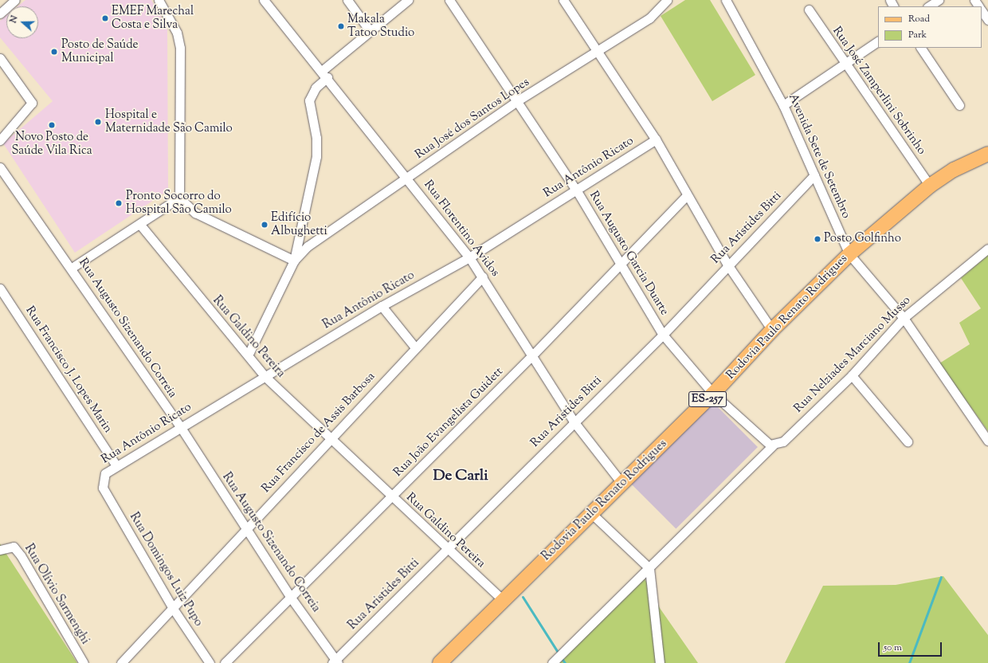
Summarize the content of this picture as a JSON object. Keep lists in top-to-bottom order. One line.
{"streets":{"main road":["Rodovia Paulo Renato Rodrigues","ES-257"],"street":["Rua José Zamperlini Sobrinho","Rua José dos Santos Lopes","Avenida Sete de Setembro","Rua Antônio Ricato","Rua Aristides Bitti","Rua Florentino Avidos","Rua Augusto Garcia Duarte","Rua Augusto Sizenando Correia","Rua Galdino Pereira","Rua Nelziades Marciano Musso","Rua Francisco J. Lopes Marin","Rua João Evangelista Guidett","Rua Francisco de Assis Barbosa","Rua Domingos Luiz Pupo","Rua Olívio Sarmenghi"]},"crossings":[["Rua José Zamperlini Sobrinho","Rodovia Paulo Renato Rodrigues"],["Rua José dos Santos Lopes","Rua Florentino Avidos"],["Rua José dos Santos Lopes","Rua Augusto Garcia Duarte"],["Avenida Sete de Setembro","Rua Aristides Bitti"],["Avenida Sete de Setembro","Rodovia Paulo Renato Rodrigues"],["Avenida Sete de Setembro","Rua Nelziades Marciano Musso"],["Rua Antônio Ricato","Rua Florentino Avidos"],["Rua Antônio Ricato","Rua Augusto Garcia Duarte"],["Rua Antônio Ricato","Rua Augusto Sizenando Correia"],["Rua Antônio Ricato","Rua Galdino Pereira"],["Rua Antônio Ricato","Rua Francisco J. Lopes Marin"],["Rua Antônio Ricato","Rua Domingos Luiz Pupo"],["Rua Aristides Bitti","Rua Florentino Avidos"],["Rua Aristides Bitti","Rua Augusto Garcia Duarte"],["Rua Aristides Bitti","Rua Augusto Sizenando Correia"],["Rua Aristides Bitti","Rua Galdino Pereira"],["Rua Florentino Avidos","Rodovia Paulo Renato Rodrigues"],["Rua Florentino Avidos","Rua João Evangelista Guidett"],["Rua Florentino Avidos","Rua Francisco de Assis Barbosa"],["Rua Augusto Garcia Duarte","Rodovia Paulo Renato Rodrigues"],["Rua Augusto Garcia Duarte","Rua Nelziades Marciano Musso"],["Rua Augusto Garcia Duarte","Rua João Evangelista Guidett"],["Rodovia Paulo Renato Rodrigues","Rua Galdino Pereira"],["Rua Augusto Sizenando Correia","Rua João Evangelista Guidett"],["Rua Augusto Sizenando Correia","Rua Francisco de Assis Barbosa"],["Rua Galdino Pereira","Rua João Evangelista Guidett"],["Rua Galdino Pereira","Rua Francisco de Assis Barbosa"],["Rua Francisco de Assis Barbosa","Rua Domingos Luiz Pupo"]],"districts":["De Carli"],"places":["EMEF Marechal Costa e Silva","Makala Tatoo Studio","Posto de Saúde Municipal","Hospital e Maternidade São Camilo","Novo Posto de Saúde Vila Rica","Pronto Socorro do Hospital São Camilo","Edifício Albughetti","Posto Golfinho"],"legend":["Road","Park"],"scale_bar":"50 m","north":"left"}
